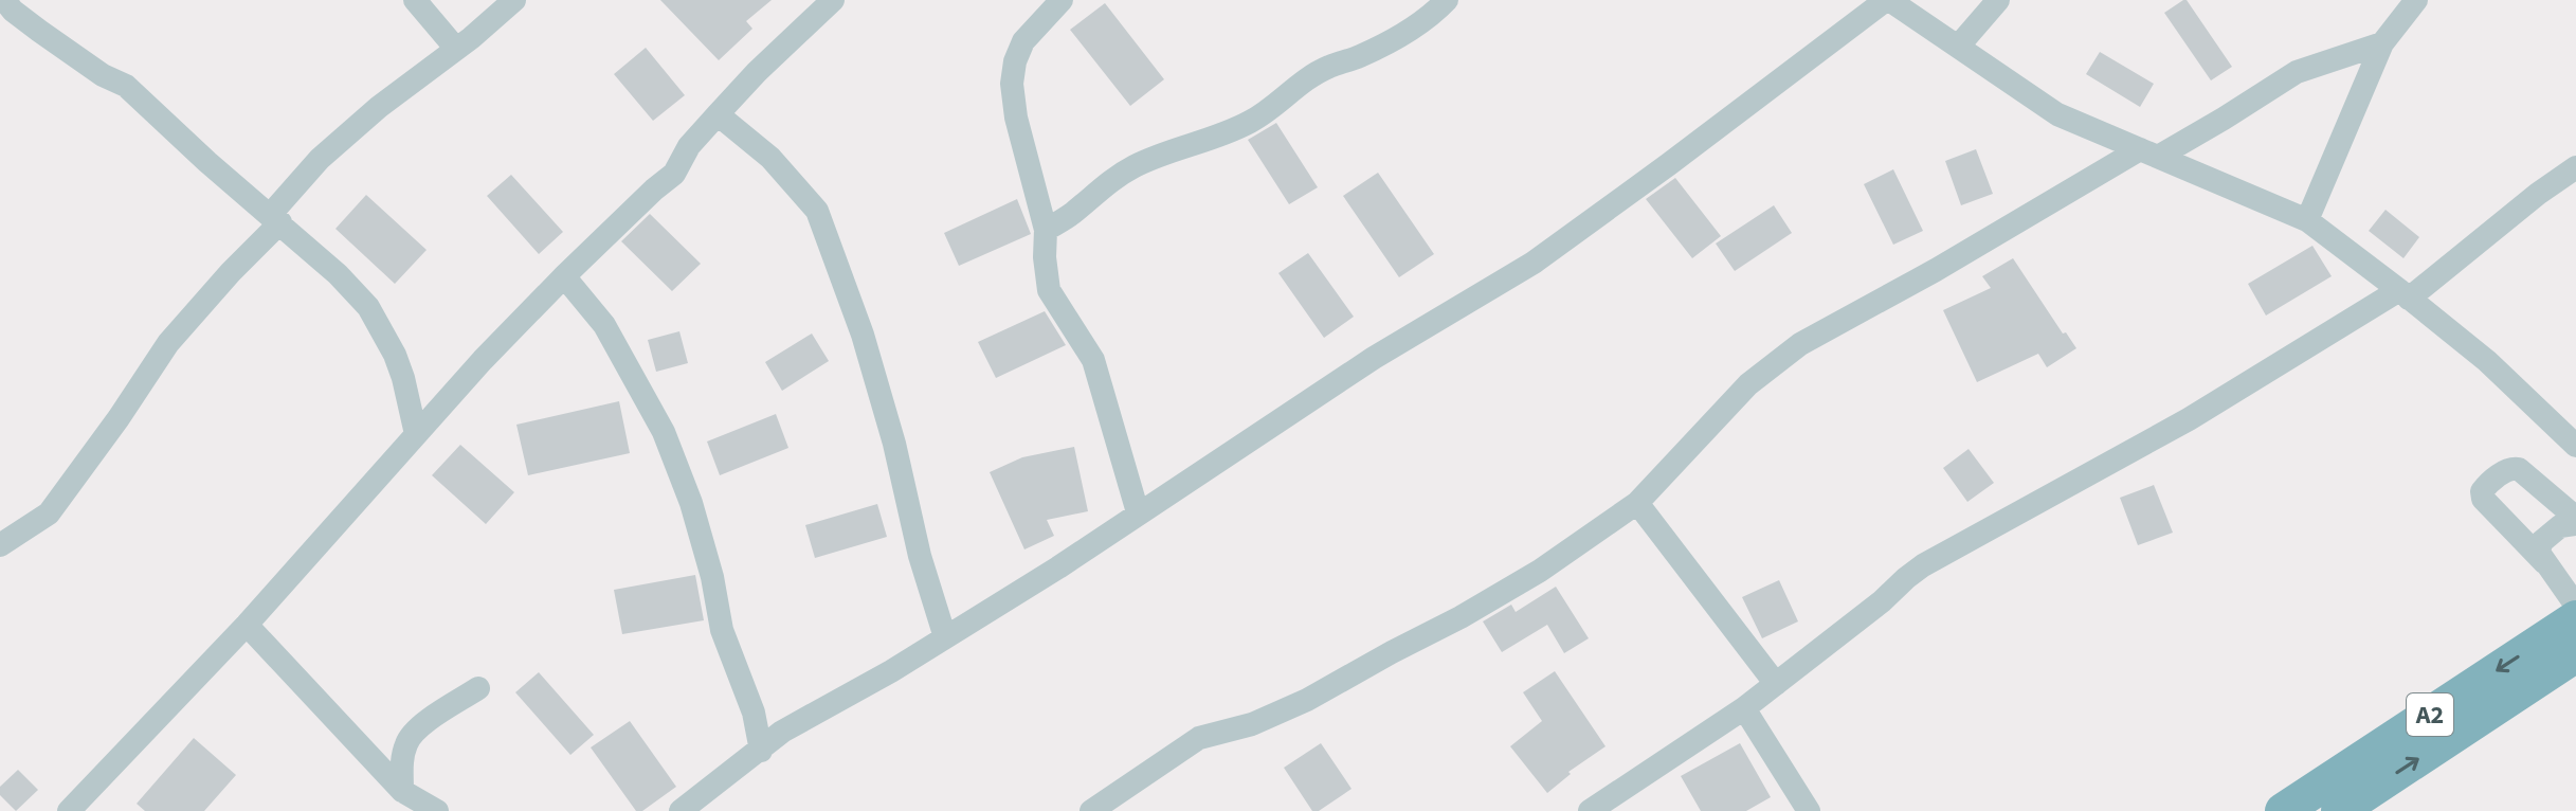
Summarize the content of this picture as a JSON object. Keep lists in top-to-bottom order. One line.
{"streets":{"highway":["A2"]}}
